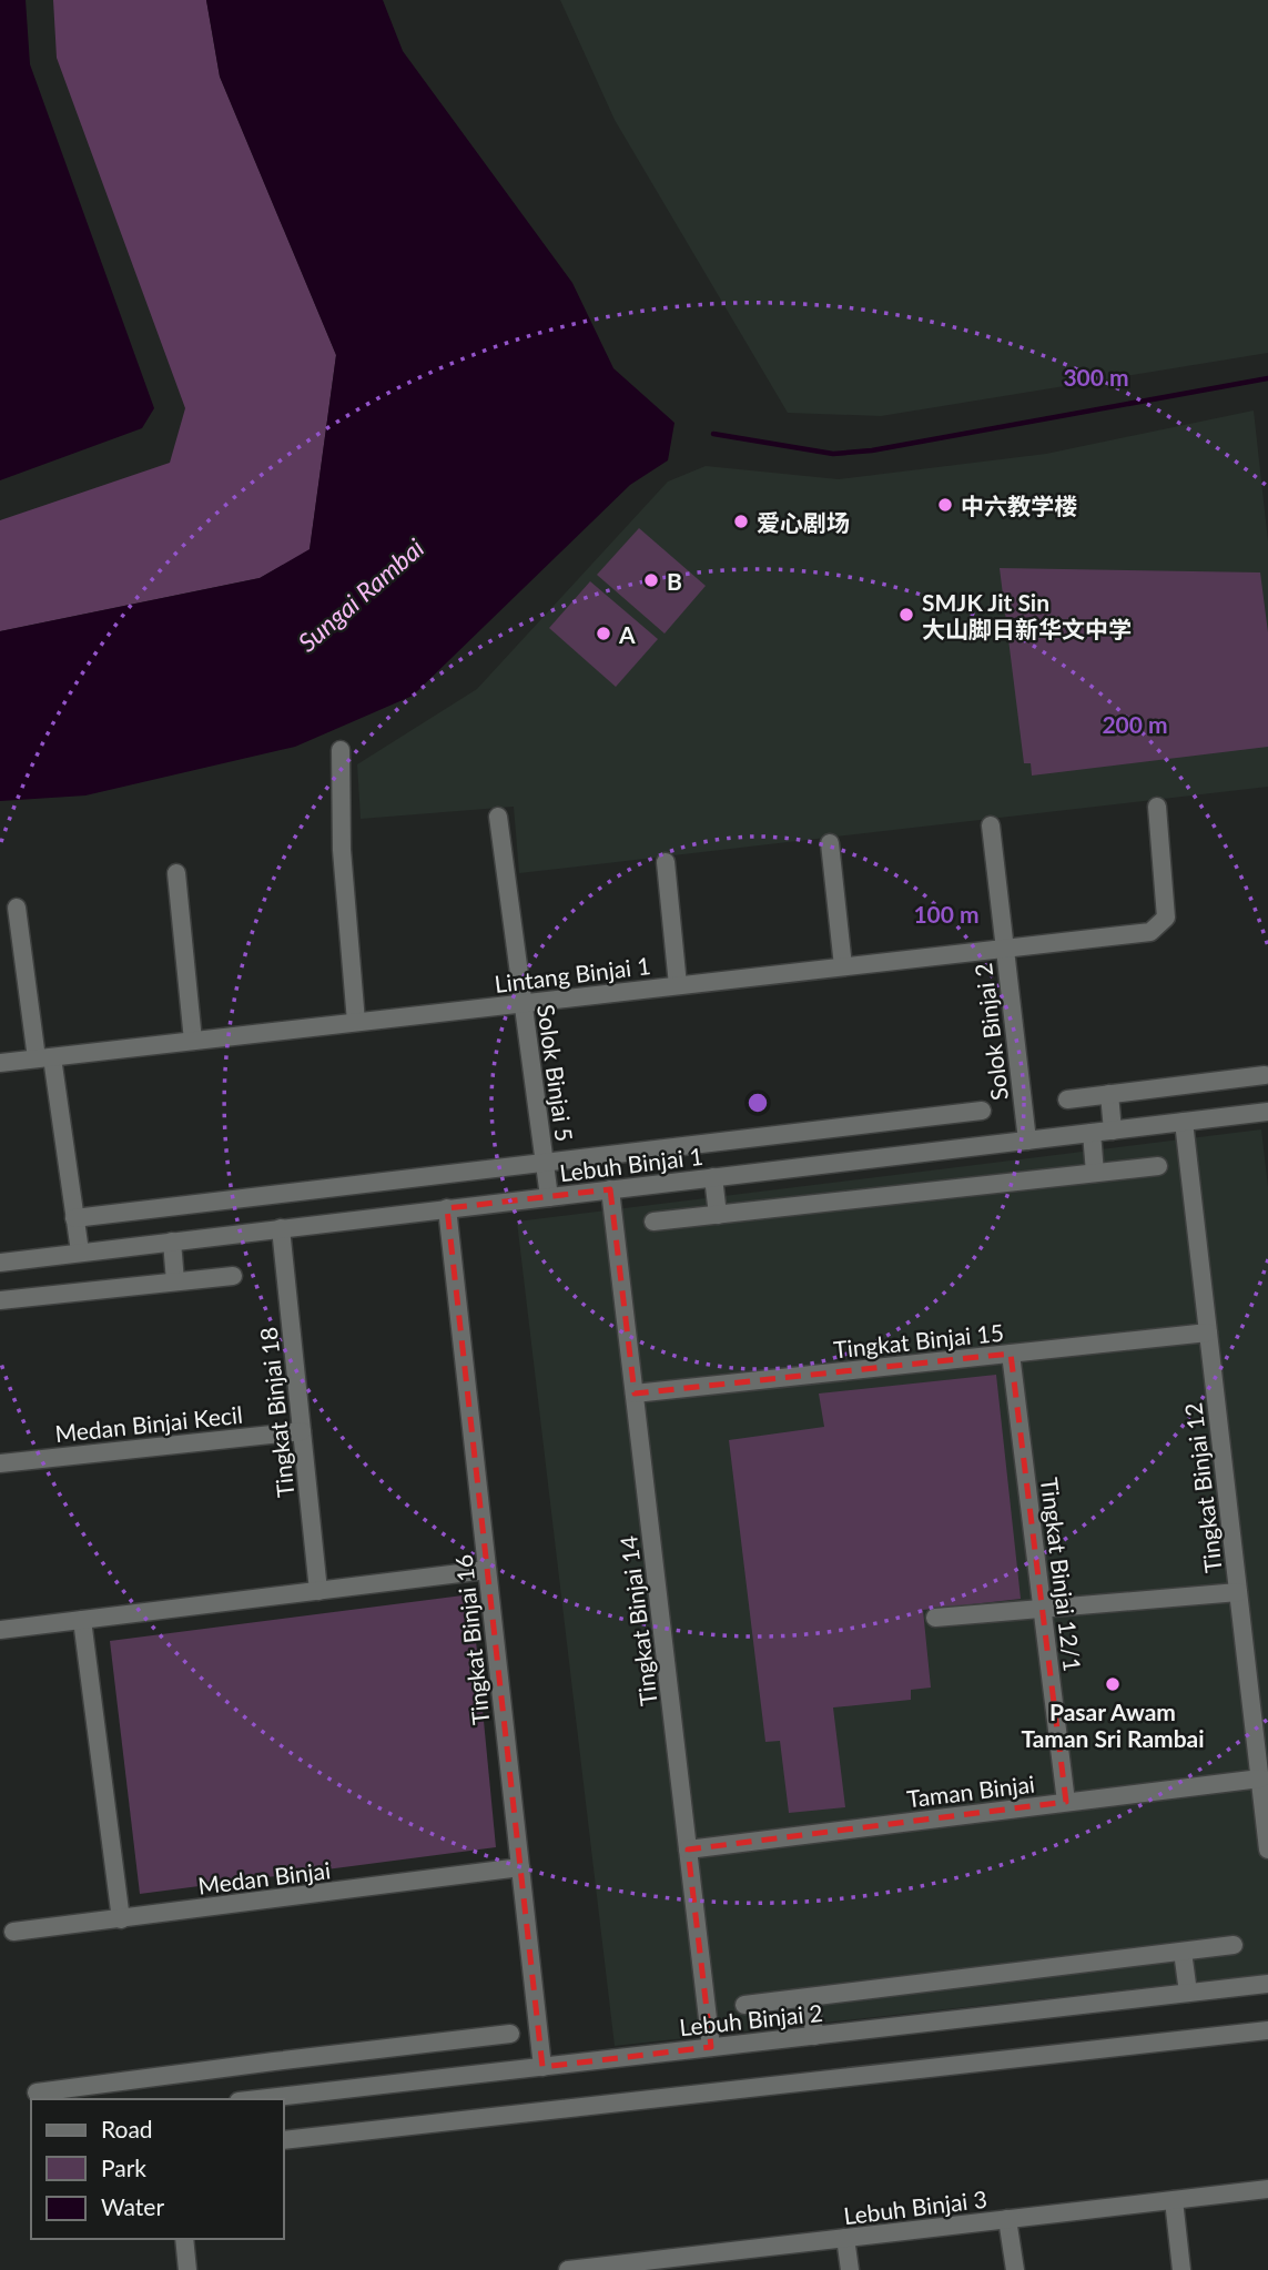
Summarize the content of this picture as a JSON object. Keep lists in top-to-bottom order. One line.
{"streets":{"street":["Lintang Binjai 1","Solok Binjai 2","Solok Binjai 5","Lebuh Binjai 1","Tingkat Binjai 15","Tingkat Binjai 18","Medan Binjai Kecil","Tingkat Binjai 12","Tingkat Binjai 12/1","Tingkat Binjai 14","Tingkat Binjai 16","Taman Binjai","Medan Binjai","Lebuh Binjai 2","Lebuh Binjai 3"]},"crossings":[["Lintang Binjai 1","Solok Binjai 2"],["Lintang Binjai 1","Solok Binjai 5"],["Solok Binjai 2","Lebuh Binjai 1"],["Solok Binjai 5","Lebuh Binjai 1"],["Lebuh Binjai 1","Tingkat Binjai 18"],["Lebuh Binjai 1","Tingkat Binjai 12"],["Lebuh Binjai 1","Tingkat Binjai 14"],["Lebuh Binjai 1","Tingkat Binjai 16"],["Tingkat Binjai 15","Tingkat Binjai 12"],["Tingkat Binjai 15","Tingkat Binjai 12/1"],["Tingkat Binjai 15","Tingkat Binjai 14"],["Tingkat Binjai 18","Medan Binjai Kecil"],["Tingkat Binjai 12","Taman Binjai"],["Tingkat Binjai 12/1","Taman Binjai"],["Tingkat Binjai 14","Taman Binjai"],["Tingkat Binjai 14","Lebuh Binjai 2"],["Tingkat Binjai 16","Medan Binjai"],["Tingkat Binjai 16","Lebuh Binjai 2"]],"water":["Sungai Rambai"],"places":["中六教学楼","爱心剧场","B","SMJK Jit Sin 大山脚日新华文中学","A","Pasar Awam Taman Sri Rambai"],"legend":["Road","Park","Water"],"rings":["300 m","200 m","100 m"]}
